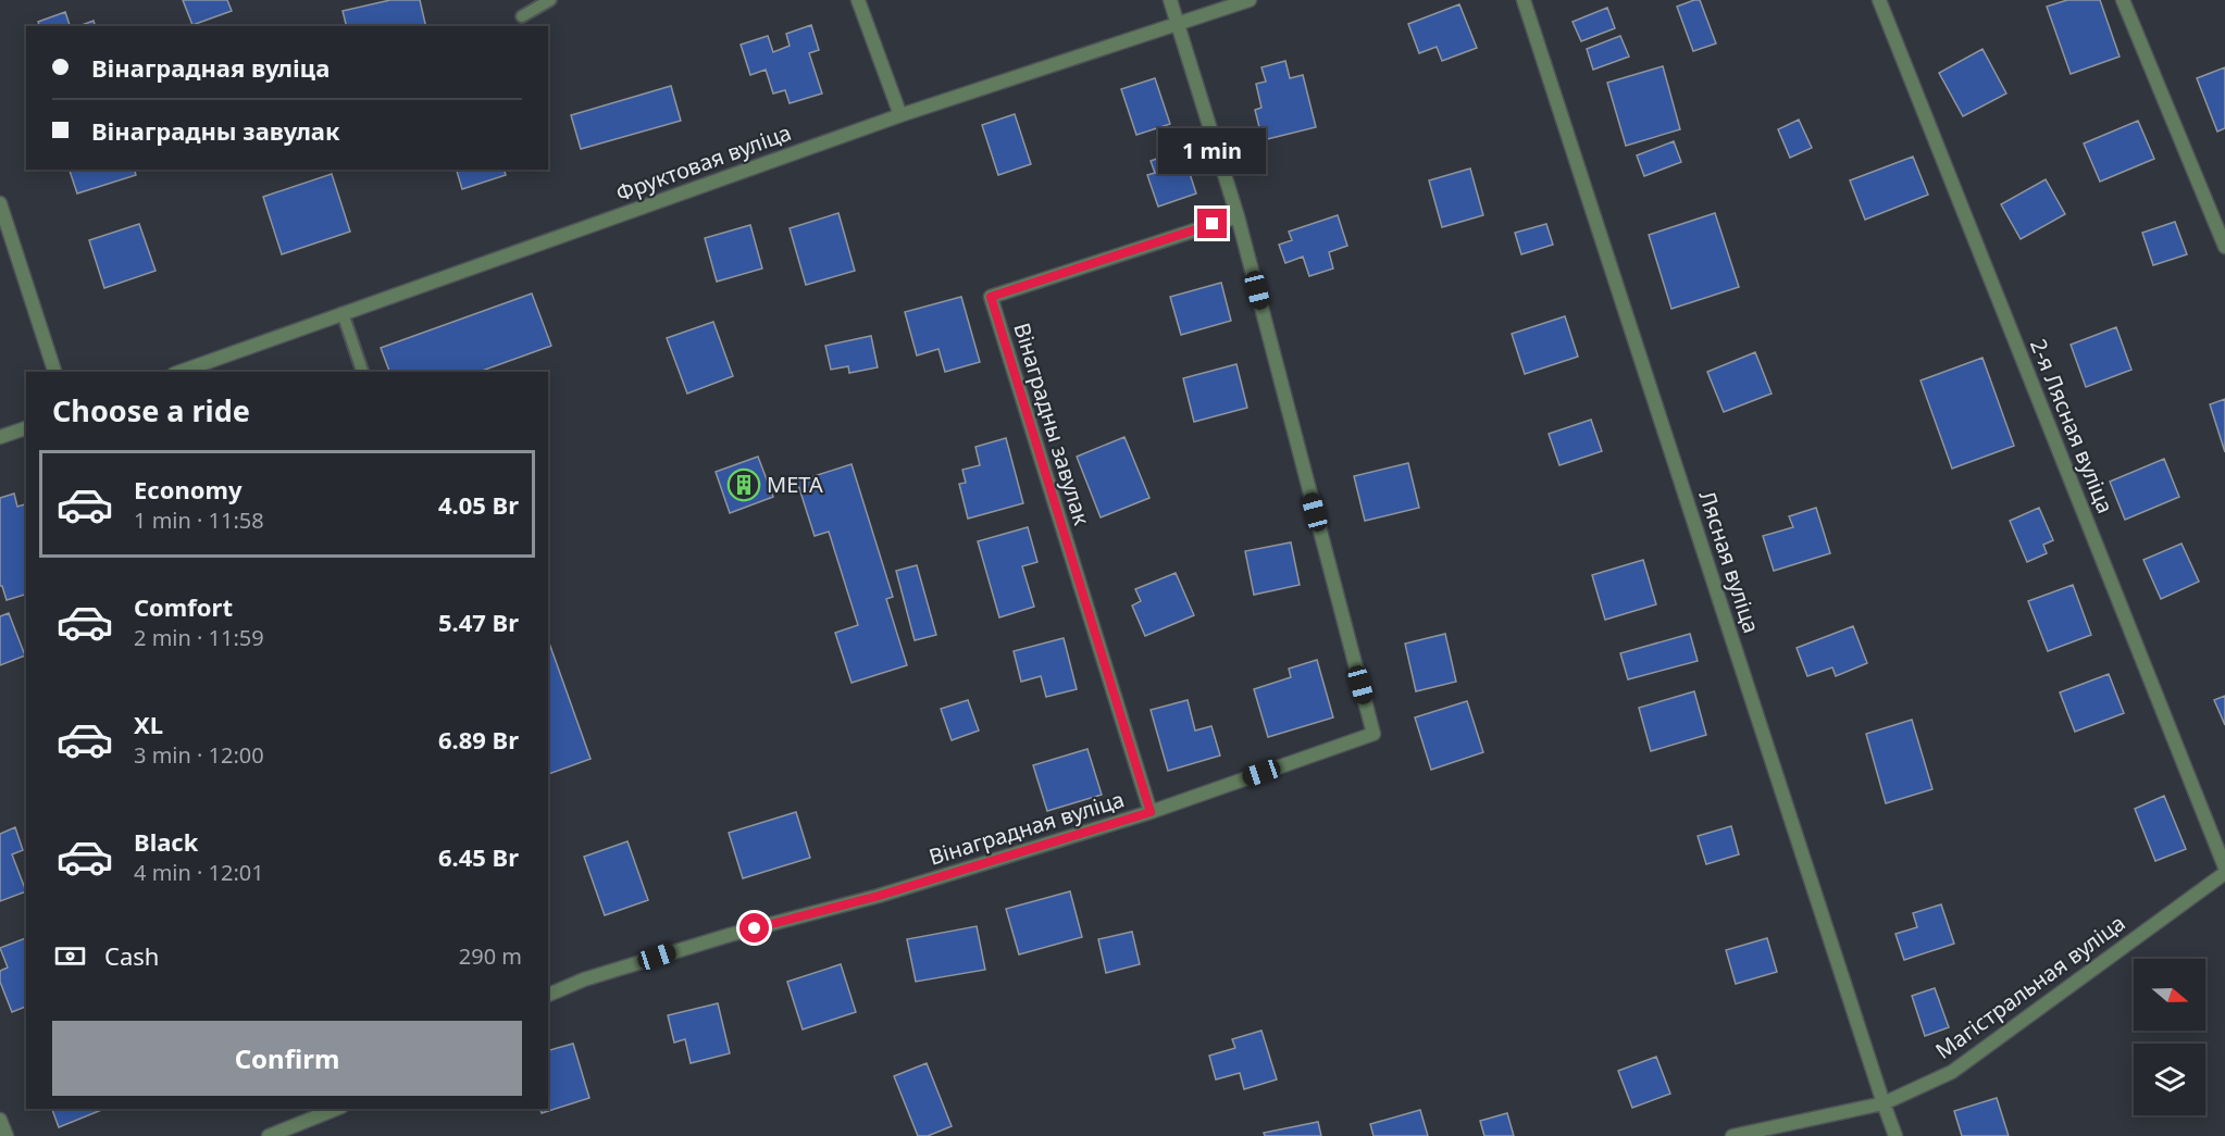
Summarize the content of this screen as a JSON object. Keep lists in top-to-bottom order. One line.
{"streets":{"street":["Фруктовая вуліца","Вінаградны завулак","2-я Лясная вуліца","Лясная вуліца","Вінаградная вуліца","Магістральная вуліца"]},"crossings":[["Фруктовая вуліца","Вінаградная вуліца"],["Вінаградны завулак","Вінаградная вуліца"],["Лясная вуліца","Магістральная вуліца"]],"places":{"building":["МЕТА"]},"north":"right","page":{"banner":["Вінаградная вуліца","Вінаградны завулак"],"bubble":"1 min","heading":"Choose a ride","list":[{"name":"Economy","note":"1 min · 11:58","value":"4.05 Br"},{"name":"Comfort","note":"2 min · 11:59","value":"5.47 Br"},{"name":"XL","note":"3 min · 12:00","value":"6.89 Br"},{"name":"Black","note":"4 min · 12:01","value":"6.45 Br"}],"pay":["Cash","290 m"],"buttons":"Confirm"}}
